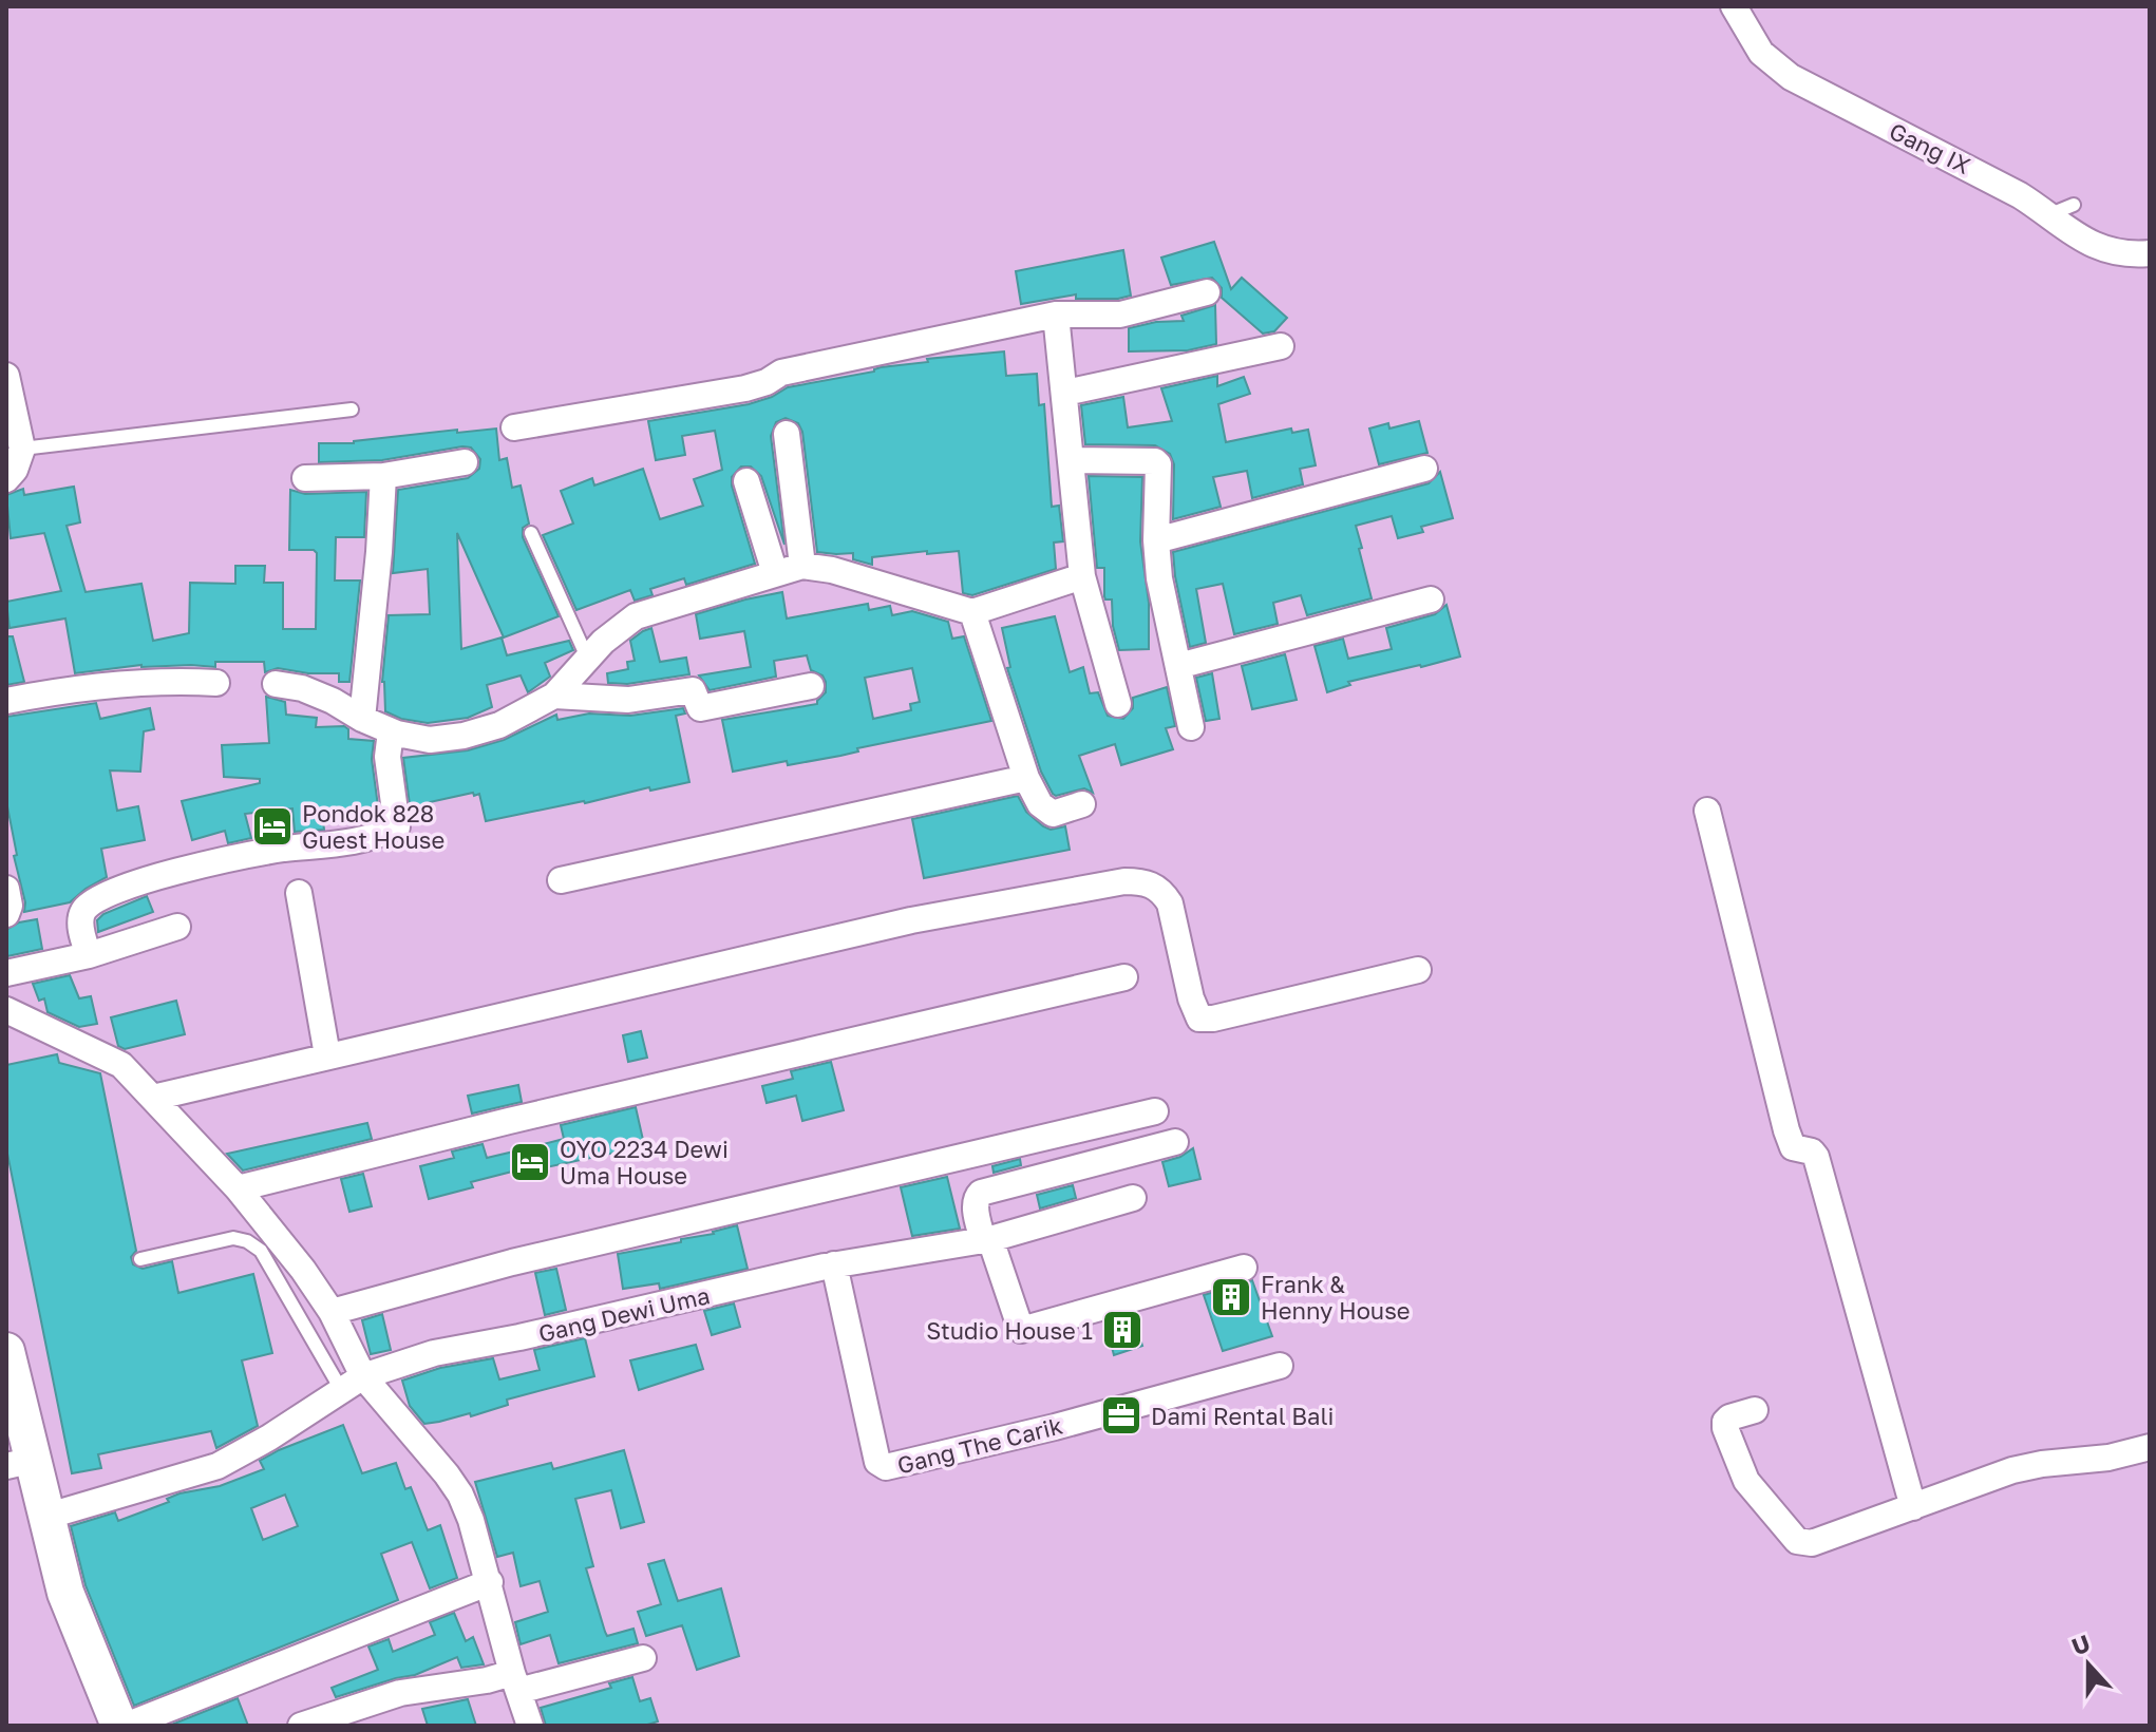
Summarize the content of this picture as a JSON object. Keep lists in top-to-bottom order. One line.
{"streets":{"street":["Gang IX","Gang Dewi Uma","Gang The Carik"]},"crossings":[["Gang Dewi Uma","Gang The Carik"]],"places":{"hotel":["Pondok 828 Guest House","OYO 2234 Dewi Uma House"],"building":["Frank & Henny House","Studio House 1"],"office":["Dami Rental Bali"]},"north":"top"}
